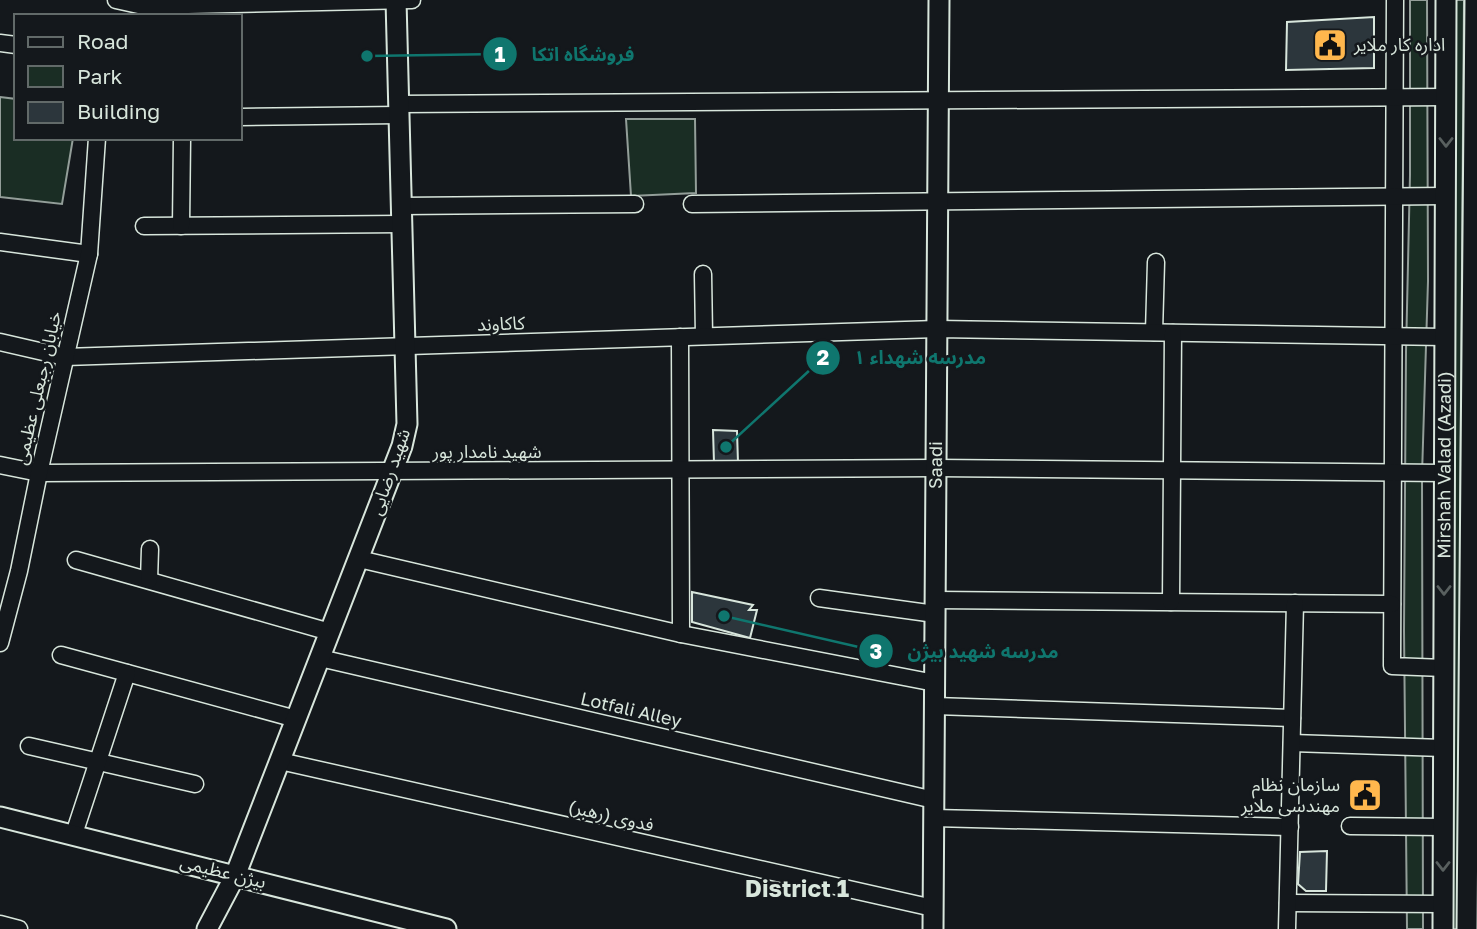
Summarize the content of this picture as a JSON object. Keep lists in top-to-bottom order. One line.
{"streets":{"main road":["Saadi","Mirshah Valad (Azadi)","شهید رضایی","بیژن عظیمی"],"street":["کاکاوند","خیابان رجبعلی عظیمی","شهید نامدار پور","Lotfali Alley","فدوی (رهبر)"]},"crossings":[["کاکاوند","خیابان رجبعلی عظیمی"],["کاکاوند","Saadi"],["کاکاوند","Mirshah Valad (Azadi)"],["کاکاوند","شهید رضایی"],["خیابان رجبعلی عظیمی","شهید نامدار پور"],["شهید نامدار پور","Saadi"],["شهید نامدار پور","Mirshah Valad (Azadi)"],["شهید نامدار پور","شهید رضایی"],["Saadi","Lotfali Alley"],["Saadi","فدوی (رهبر)"],["شهید رضایی","Lotfali Alley"],["شهید رضایی","فدوی (رهبر)"],["شهید رضایی","بیژن عظیمی"]],"districts":["District 1"],"places":{"public building":["اداره کار ملایر","سازمان نظام مهندسی ملایر"],"other":["فروشگاه اتکا","مدرسه شهداء ۱","مدرسه شهید بیژن"]},"legend":["Road","Park","Building"]}
